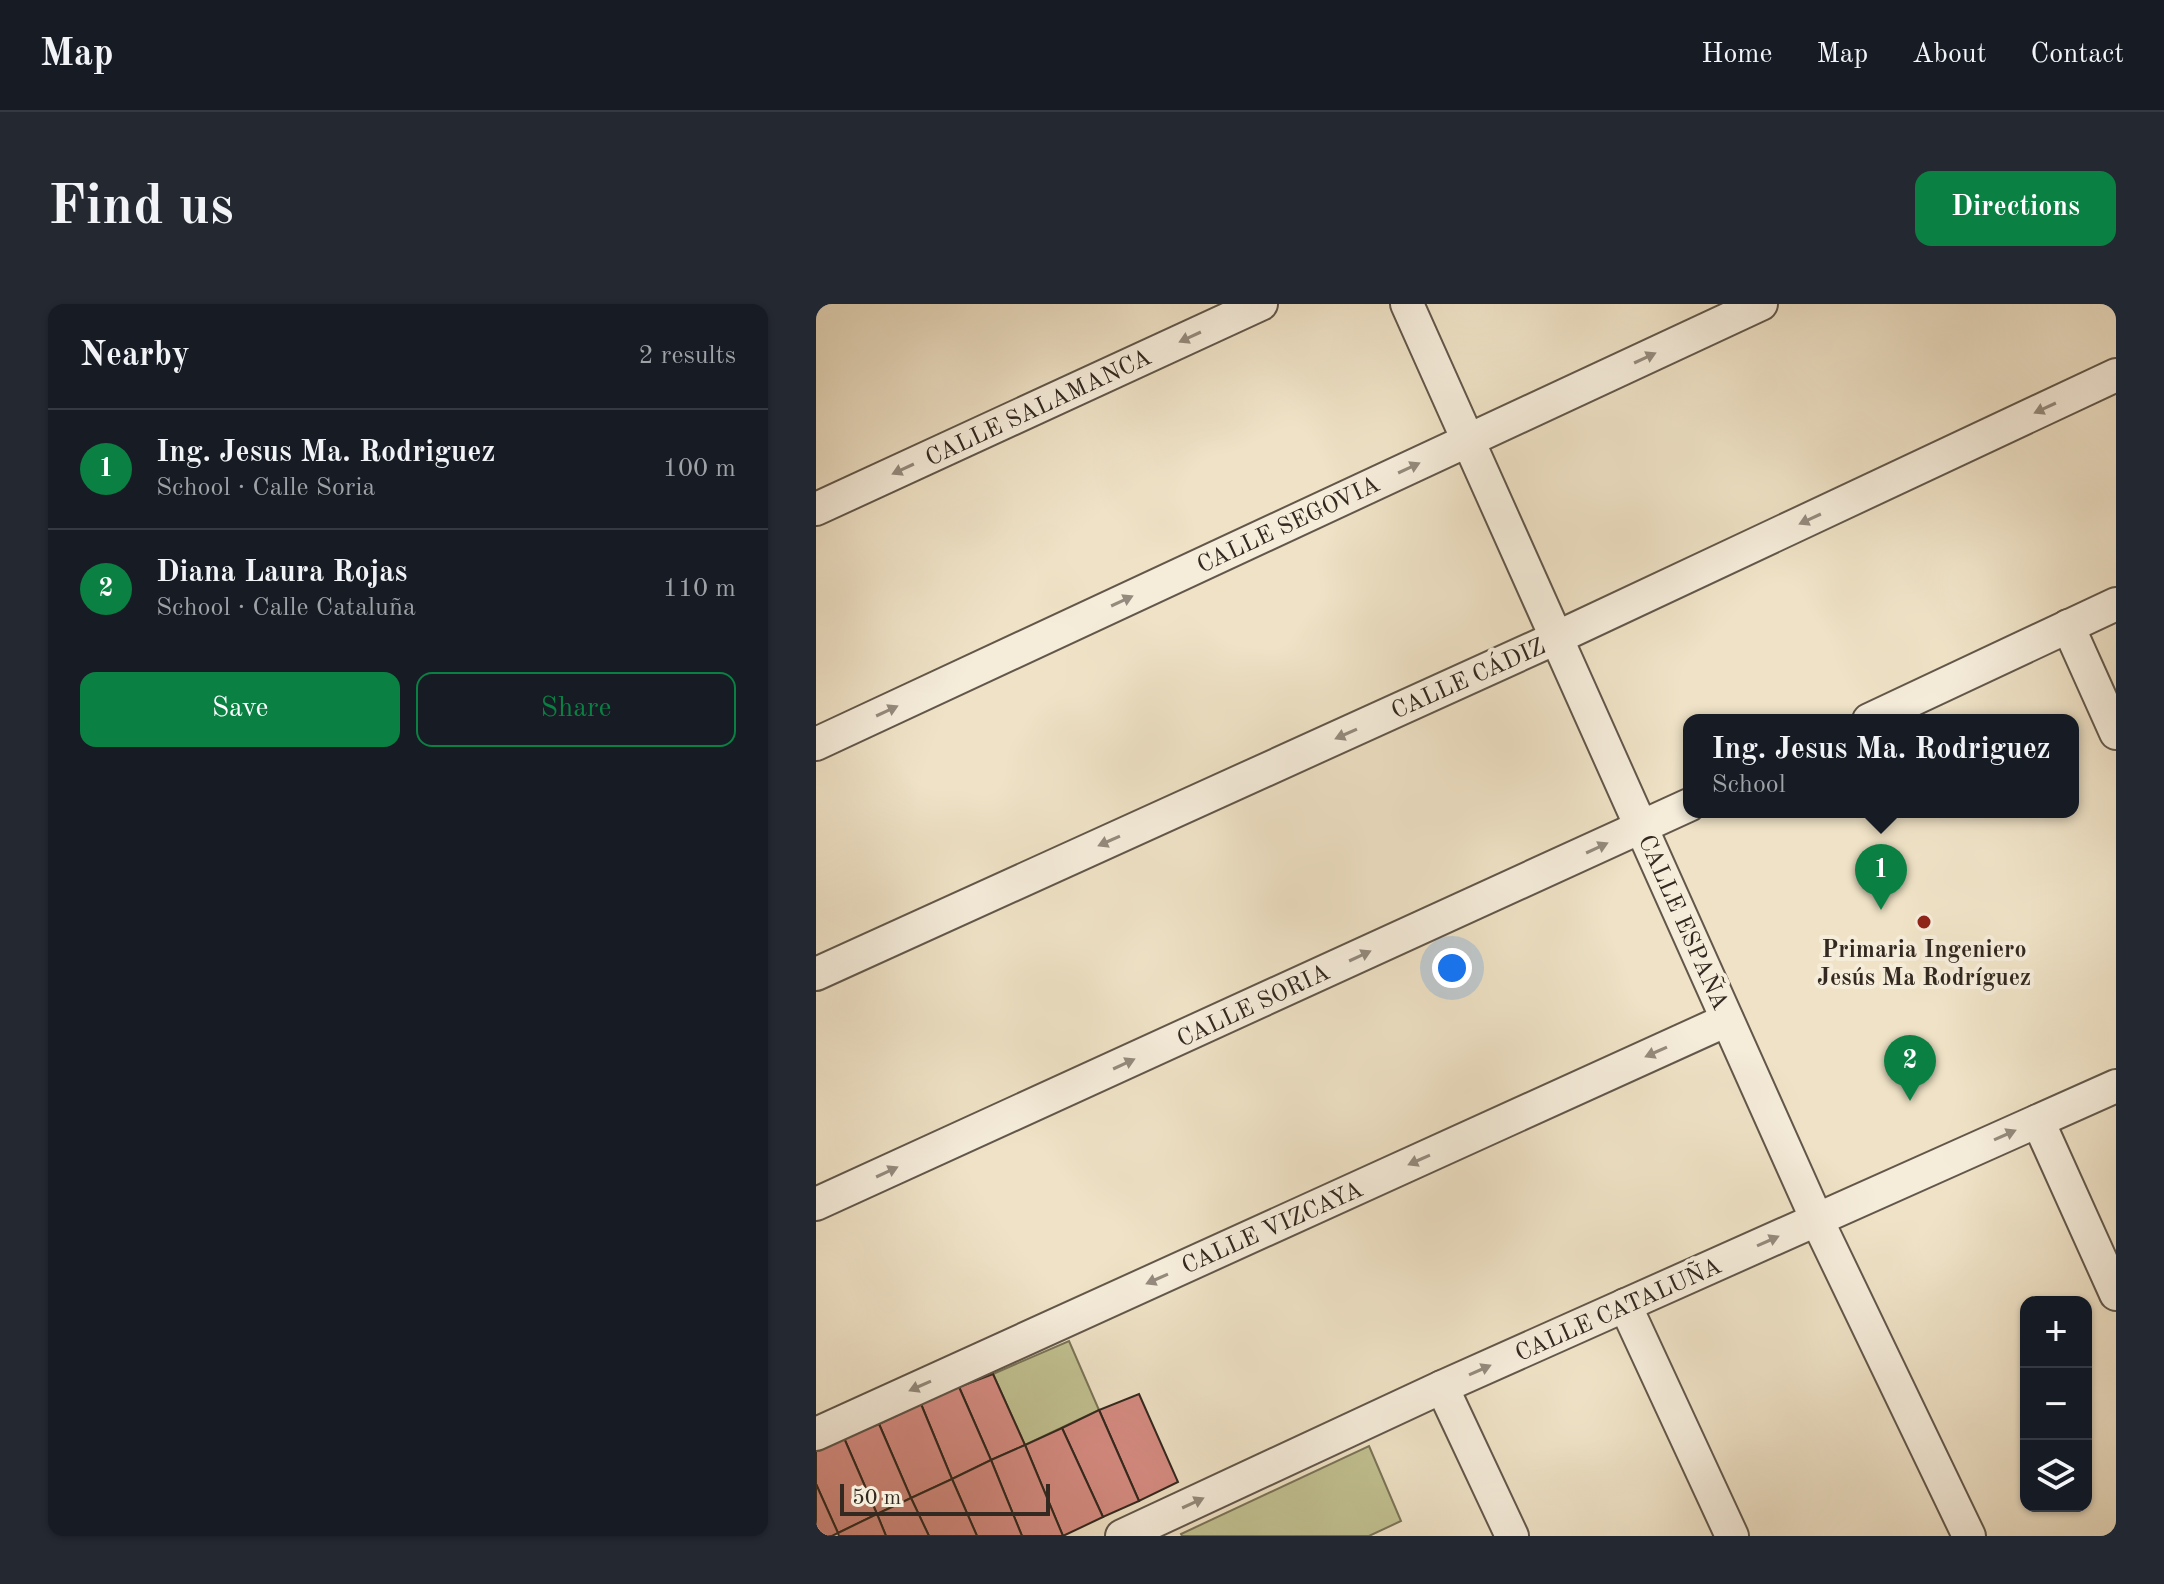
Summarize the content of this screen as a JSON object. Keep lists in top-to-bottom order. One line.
{"streets":{"street":["CALLE SALAMANCA","CALLE SEGOVIA","CALLE CÁDIZ","CALLE ESPAÑA","CALLE SORIA","CALLE VIZCAYA","CALLE CATALUÑA"]},"crossings":[["CALLE SEGOVIA","CALLE ESPAÑA"],["CALLE CÁDIZ","CALLE ESPAÑA"],["CALLE ESPAÑA","CALLE SORIA"],["CALLE ESPAÑA","CALLE VIZCAYA"],["CALLE ESPAÑA","CALLE CATALUÑA"]],"one_way":["CALLE SALAMANCA","CALLE SEGOVIA","CALLE CÁDIZ","CALLE SORIA","CALLE VIZCAYA","CALLE CATALUÑA"],"places":["Primaria Ingeniero Jesús Ma Rodríguez"],"scale_bar":"50 m","page":{"header":"Map","nav":["Home","Map","About","Contact"],"buttons":["Directions",["Save","Share"]],"title":"Find us","heading":["Nearby","2 results"],"list":[{"mark":"1","name":"Ing. Jesus Ma. Rodriguez","note":"School · Calle Soria","value":"100 m"},{"mark":"2","name":"Diana Laura Rojas","note":"School · Calle Cataluña","value":"110 m"}],"popup":["Ing. Jesus Ma. Rodriguez","School"],"pins":["1","2"],"map_buttons":["+","−"],"scale":"50 m"}}
